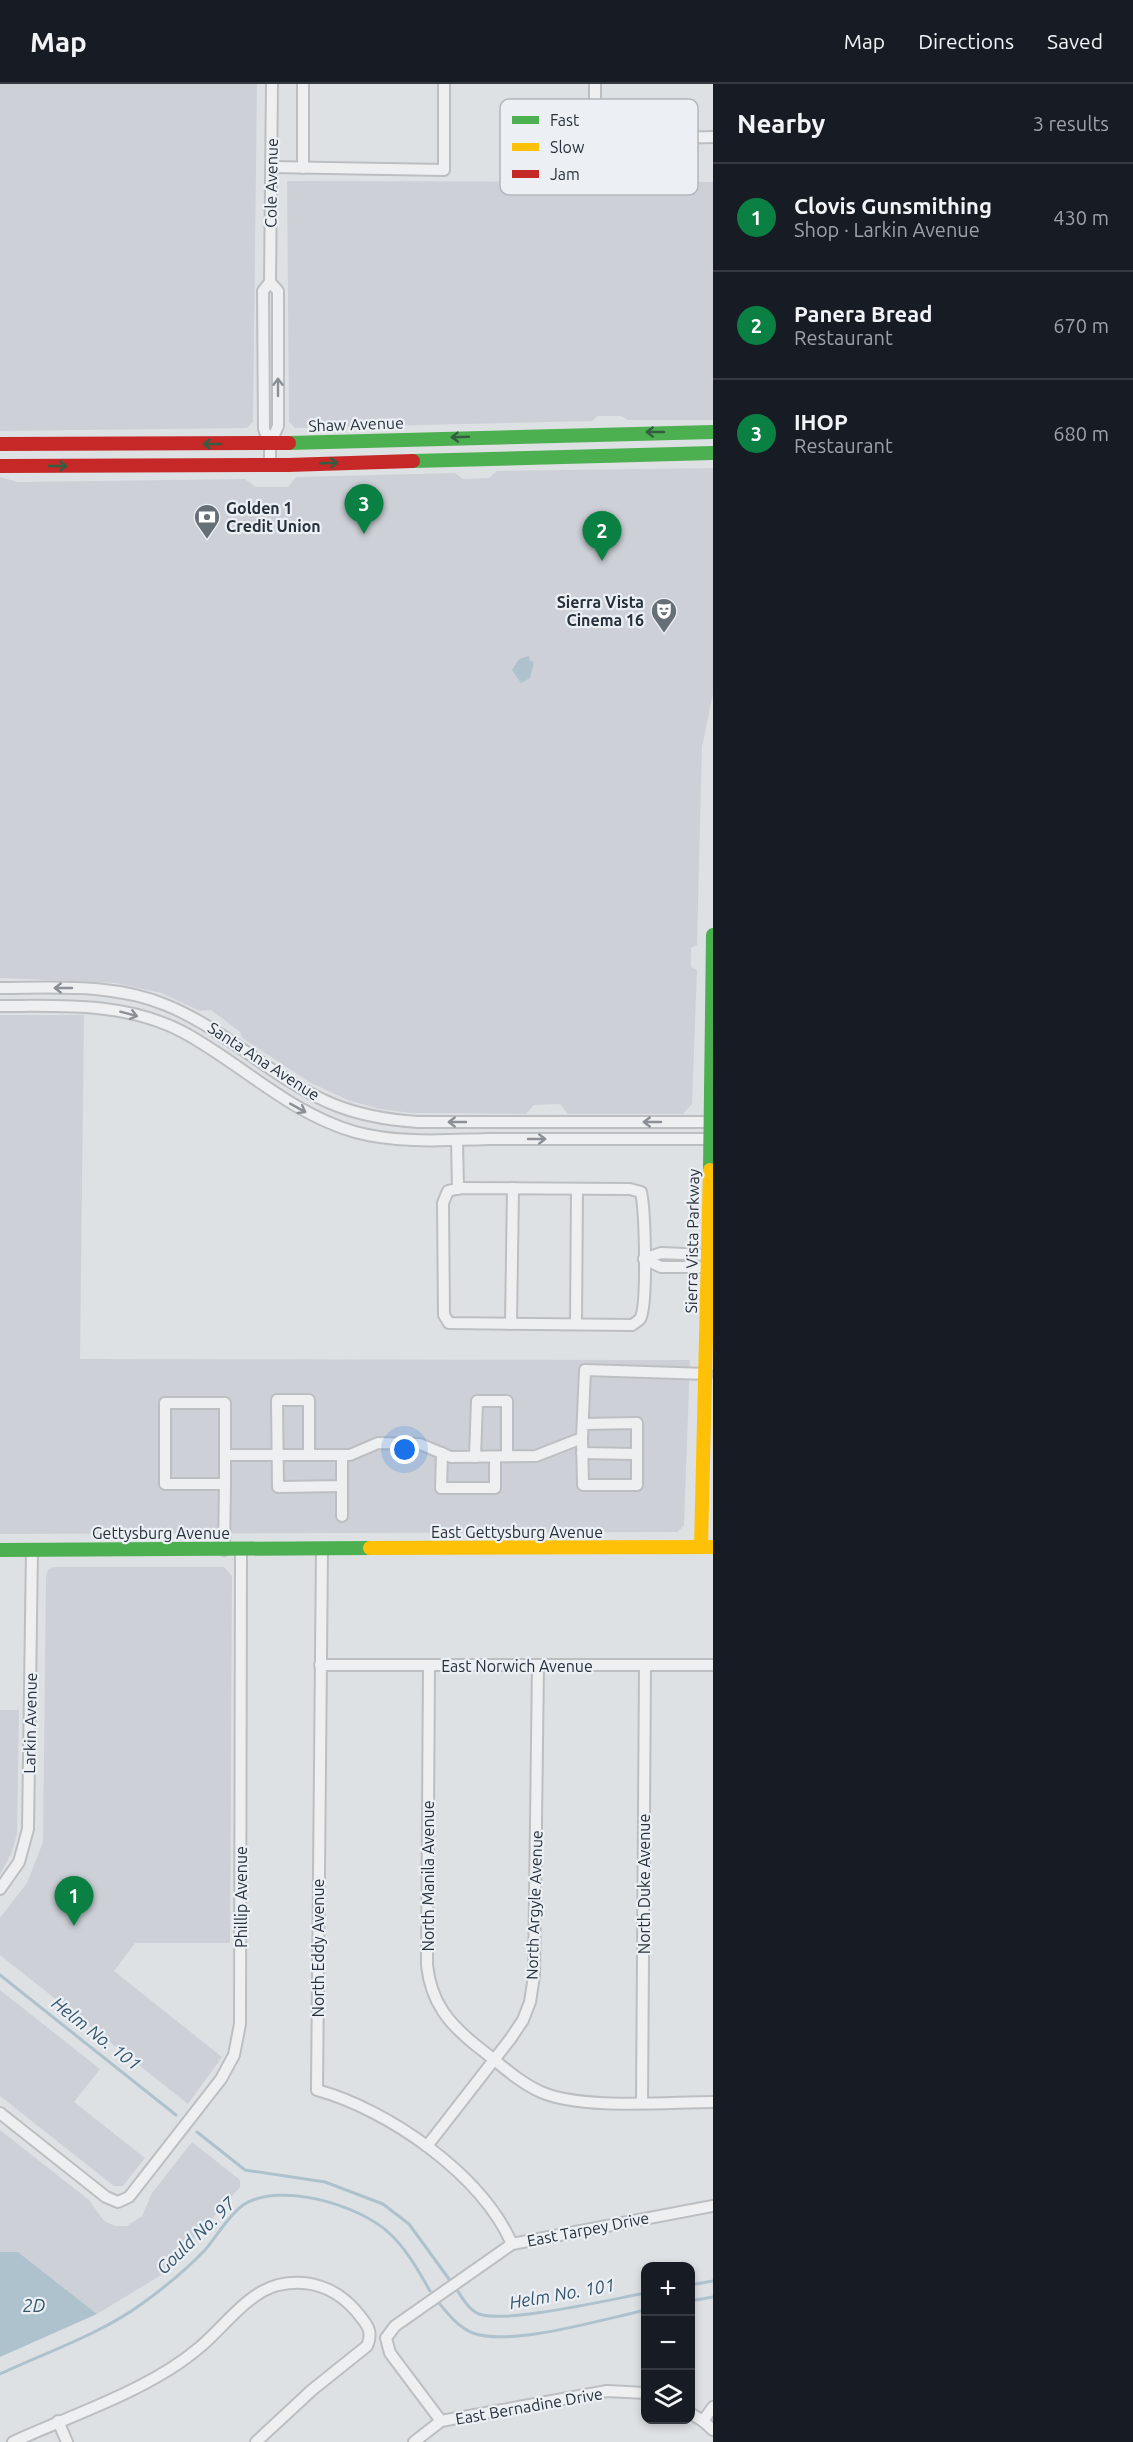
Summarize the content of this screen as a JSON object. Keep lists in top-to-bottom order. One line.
{"streets":{"main road":["Shaw Avenue","Sierra Vista Parkway","East Gettysburg Avenue","Gettysburg Avenue"],"street":["Cole Avenue","Santa Ana Avenue","East Norwich Avenue","Larkin Avenue","North Manila Avenue","North Duke Avenue","Phillip Avenue","North Argyle Avenue","North Eddy Avenue","East Tarpey Drive","East Bernadine Drive"]},"crossings":[["Cole Avenue","Shaw Avenue"],["Santa Ana Avenue","Sierra Vista Parkway"],["Sierra Vista Parkway","East Gettysburg Avenue"],["East Gettysburg Avenue","Gettysburg Avenue"],["East Gettysburg Avenue","North Eddy Avenue"],["Gettysburg Avenue","Larkin Avenue"],["Gettysburg Avenue","Phillip Avenue"],["Gettysburg Avenue","North Eddy Avenue"],["East Norwich Avenue","North Manila Avenue"],["East Norwich Avenue","North Duke Avenue"],["East Norwich Avenue","North Argyle Avenue"],["East Norwich Avenue","North Eddy Avenue"],["North Manila Avenue","North Duke Avenue"],["North Manila Avenue","North Argyle Avenue"],["North Argyle Avenue","North Eddy Avenue"],["North Eddy Avenue","East Tarpey Drive"],["East Tarpey Drive","East Bernadine Drive"]],"water":["Helm No. 101","Gould No. 97","2D"],"places":{"bank":["Golden 1 Credit Union"],"theatre":["Sierra Vista Cinema 16"]},"legend":["Fast","Slow","Jam"],"page":{"header":"Map","nav":["Map","Directions","Saved"],"heading":["Nearby","3 results"],"list":[{"mark":"1","name":"Clovis Gunsmithing","note":"Shop · Larkin Avenue","value":"430 m"},{"mark":"2","name":"Panera Bread","note":"Restaurant","value":"670 m"},{"mark":"3","name":"IHOP","note":"Restaurant","value":"680 m"}],"pins":["3","2","1"],"map_buttons":["+","−"]}}
